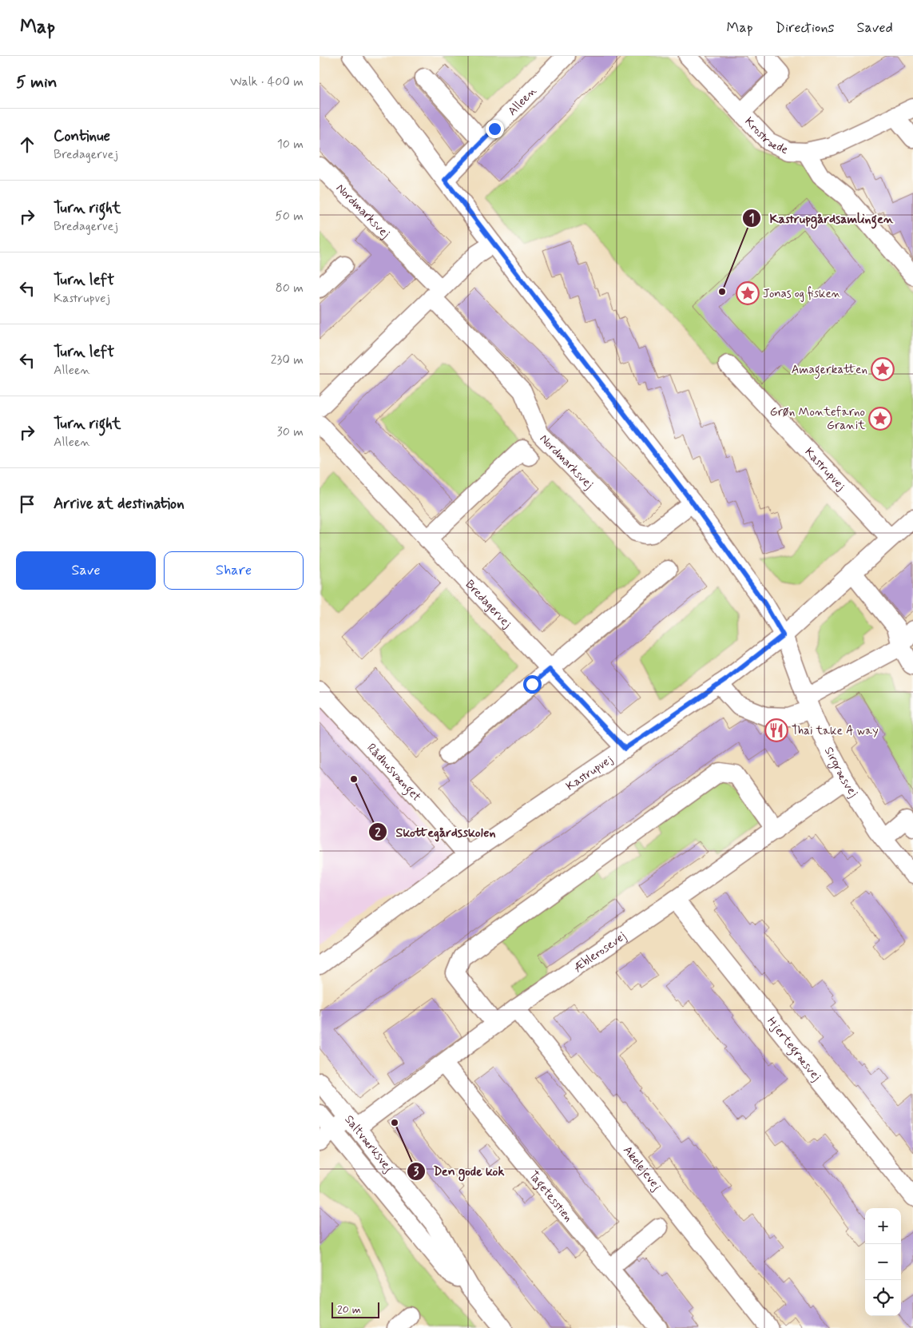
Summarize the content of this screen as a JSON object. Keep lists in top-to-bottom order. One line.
{"streets":{"street":["Alleen","Krostræde","Nordmarksvej","Kastrupvej","Bredagervej","Sirgræsvej","Rådhusvænget","Æblerosevej","Hjertegræsvej","Saltværksvej","Akelejevej","Tagetesstien"]},"crossings":[["Kastrupvej","Bredagervej"],["Kastrupvej","Sirgræsvej"],["Kastrupvej","Rådhusvænget"],["Sirgræsvej","Æblerosevej"],["Æblerosevej","Hjertegræsvej"],["Æblerosevej","Saltværksvej"],["Æblerosevej","Akelejevej"],["Æblerosevej","Tagetesstien"]],"places":{"other":["Kastrupgårdsamlingen","Skottegårdsskolen","Den gode kok"],"place":["Jonas og fisken","Amagerkatten","Grøn Montefarno Granit"],"restaurant":["Thai take A way"]},"scale_bar":"20 m","page":{"header":"Map","nav":["Map","Directions","Saved"],"heading":["5 min","Walk · 400 m"],"list":[["Continue","Bredagervej","10 m"],["Turn right","Bredagervej","50 m"],["Turn left","Kastrupvej","80 m"],["Turn left","Alleen","230 m"],["Turn right","Alleen","30 m"],"Arrive at destination"],"buttons":["Save","Share"],"map_buttons":["+","−"],"scale":"20 m"}}
